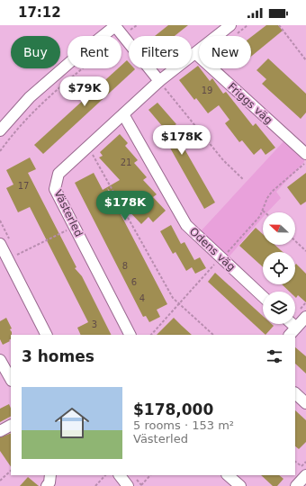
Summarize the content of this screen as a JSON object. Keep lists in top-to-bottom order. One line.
{"streets":{"street":["Friggs väg","Västerled","Odens väg"]},"crossings":[["Friggs väg","Västerled"],["Västerled","Odens väg"]],"house_numbers":["19","21","17","8","6","4","3"],"north":"left","page":{"status":"17:12","chip":["Buy","Rent","Filters","New"],"price":["$79K","$178K","$178K"],"heading":"3 homes","list":[{"name":"$178,000","note":"5 rooms · 153 m² · Västerled"}]}}
